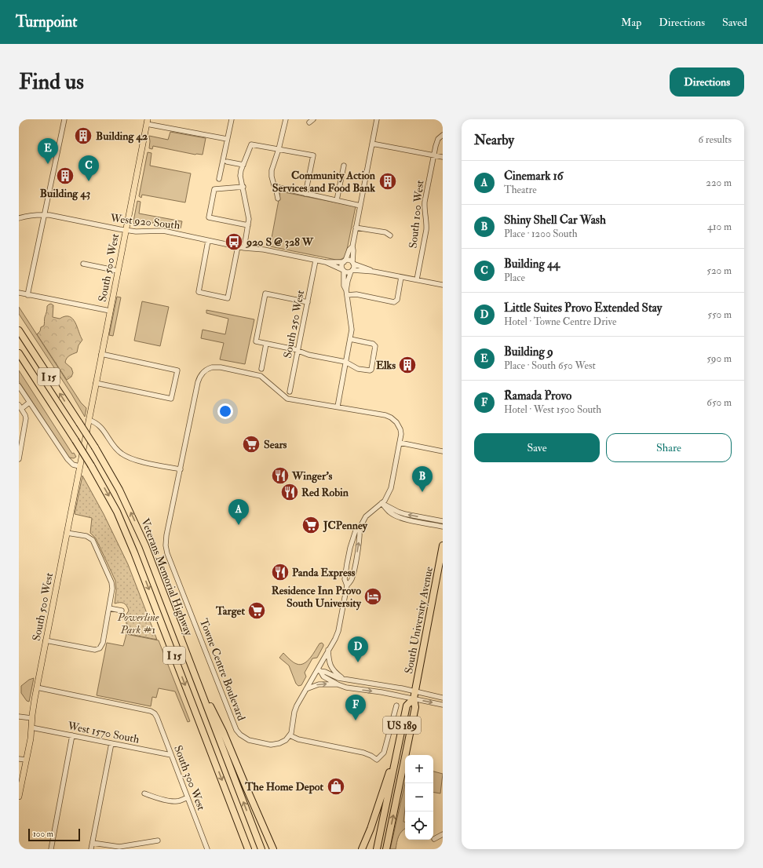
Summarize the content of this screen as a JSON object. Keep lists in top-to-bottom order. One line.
{"streets":{"highway":["I 15","Veterans Memorial Highway","South University Avenue","US 189"],"main road":["South 500 West"],"street":["South 100 West","West 920 South","South 250 West","Towne Centre Boulevard","West 1570 South","South 300 West"]},"crossings":[["West 920 South","South 500 West"],["West 920 South","South 250 West"],["South 500 West","West 1570 South"],["South 500 West","South 300 West"],["West 1570 South","South 300 West"]],"parks":["Powerline Park #1"],"places":{"building":["Building 42","Building 43","Community Action Services and Food Bank","Elks"],"bus stop":["920 S @ 328 W"],"supermarket":["Sears","JCPenney","Target"],"restaurant":["Winger's","Red Robin","Panda Express"],"hotel":["Residence Inn Provo South University"],"shop":["The Home Depot"]},"scale_bar":"100 m","page":{"header":"Turnpoint","nav":["Map","Directions","Saved"],"buttons":["Directions",["Save","Share"]],"title":"Find us","heading":["Nearby","6 results"],"pins":["E","C","B","A","D","F"],"list":[{"mark":"A","name":"Cinemark 16","note":"Theatre","value":"220 m"},{"mark":"B","name":"Shiny Shell Car Wash","note":"Place · 1200 South","value":"410 m"},{"mark":"C","name":"Building 44","note":"Place","value":"520 m"},{"mark":"D","name":"Little Suites Provo Extended Stay","note":"Hotel · Towne Centre Drive","value":"550 m"},{"mark":"E","name":"Building 9","note":"Place · South 650 West","value":"590 m"},{"mark":"F","name":"Ramada Provo","note":"Hotel · West 1500 South","value":"650 m"}],"map_buttons":["+","−"],"scale":"100 m"}}
